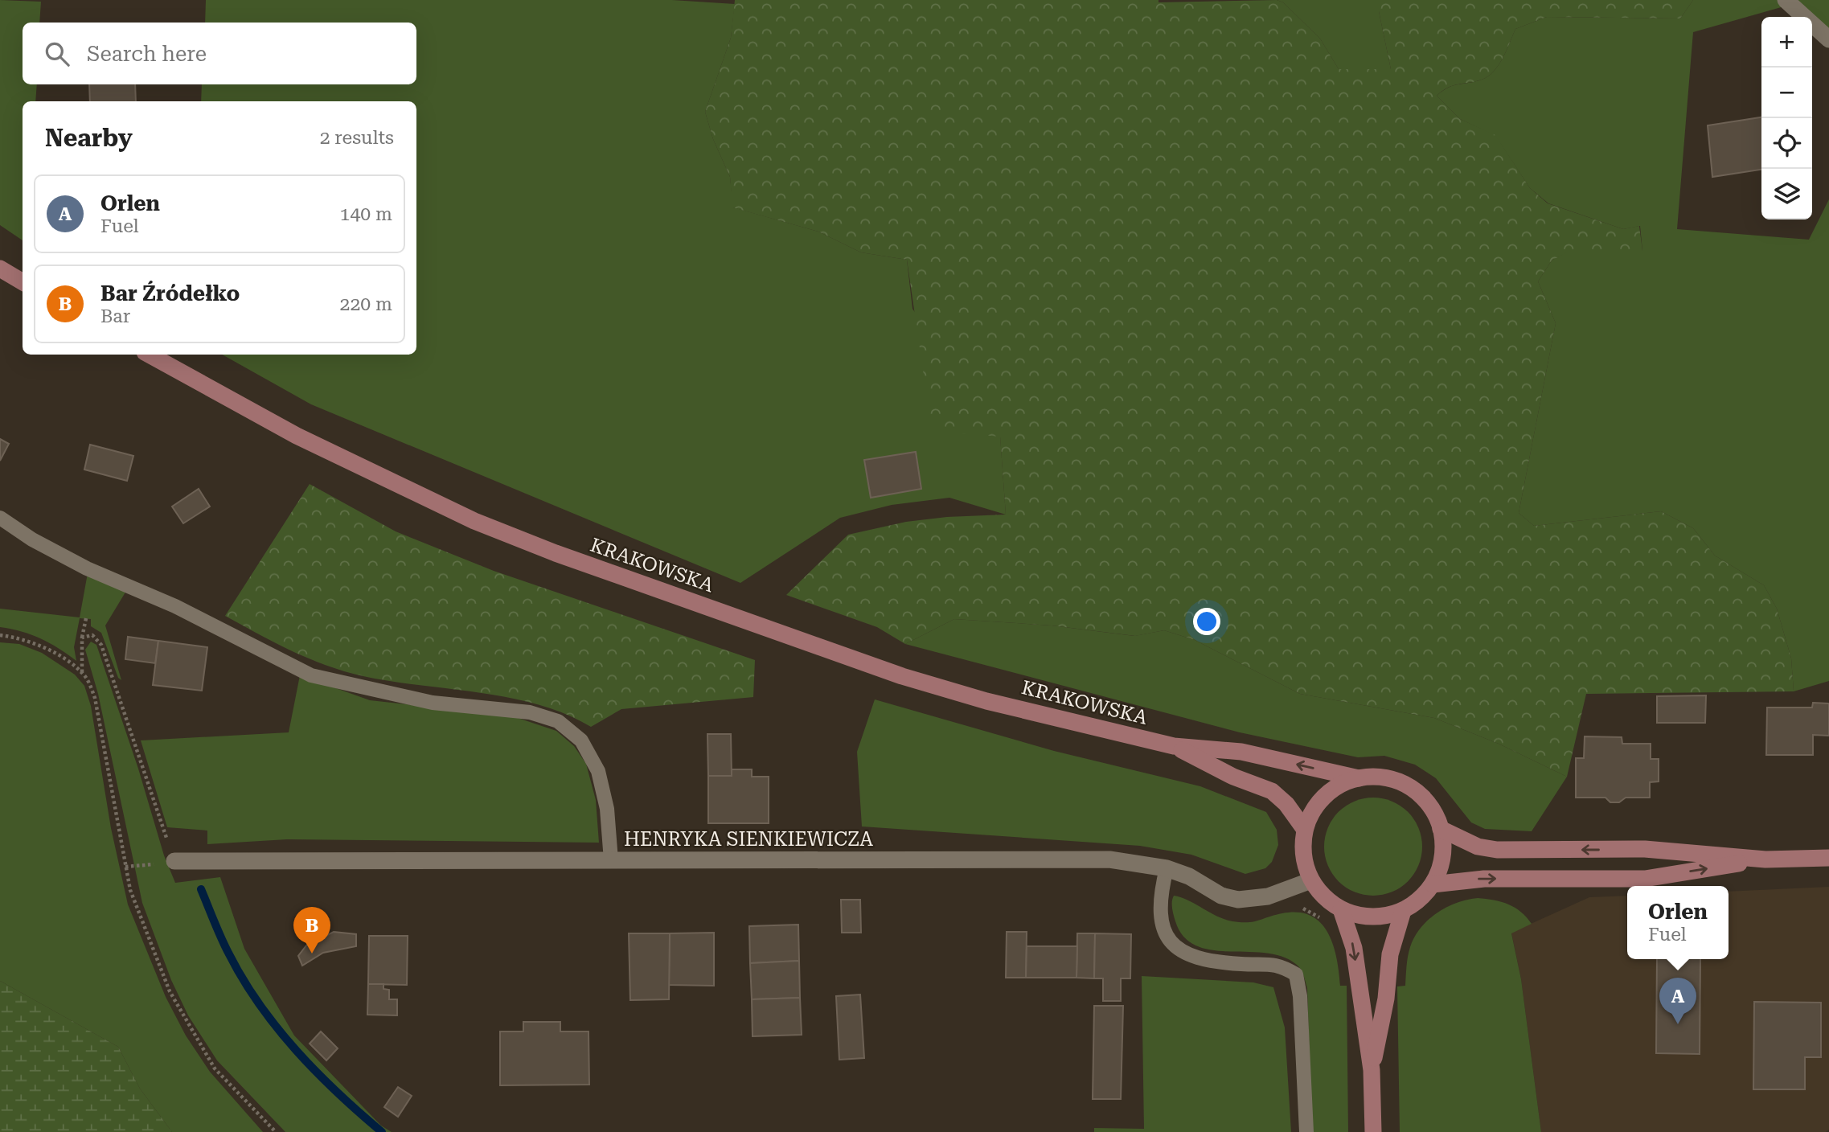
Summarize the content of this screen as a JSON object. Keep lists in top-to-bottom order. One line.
{"streets":{"main road":["KRAKOWSKA"],"street":["HENRYKA SIENKIEWICZA"]},"crossings":[["KRAKOWSKA","HENRYKA SIENKIEWICZA"]],"page":{"map_buttons":["+","−"],"search":"Search here","heading":["Nearby","2 results"],"list":[{"mark":"A","name":"Orlen","note":"Fuel","value":"140 m"},{"mark":"B","name":"Bar Źródełko","note":"Bar","value":"220 m"}],"popup":["Orlen","Fuel"],"pins":["B","A"]}}
